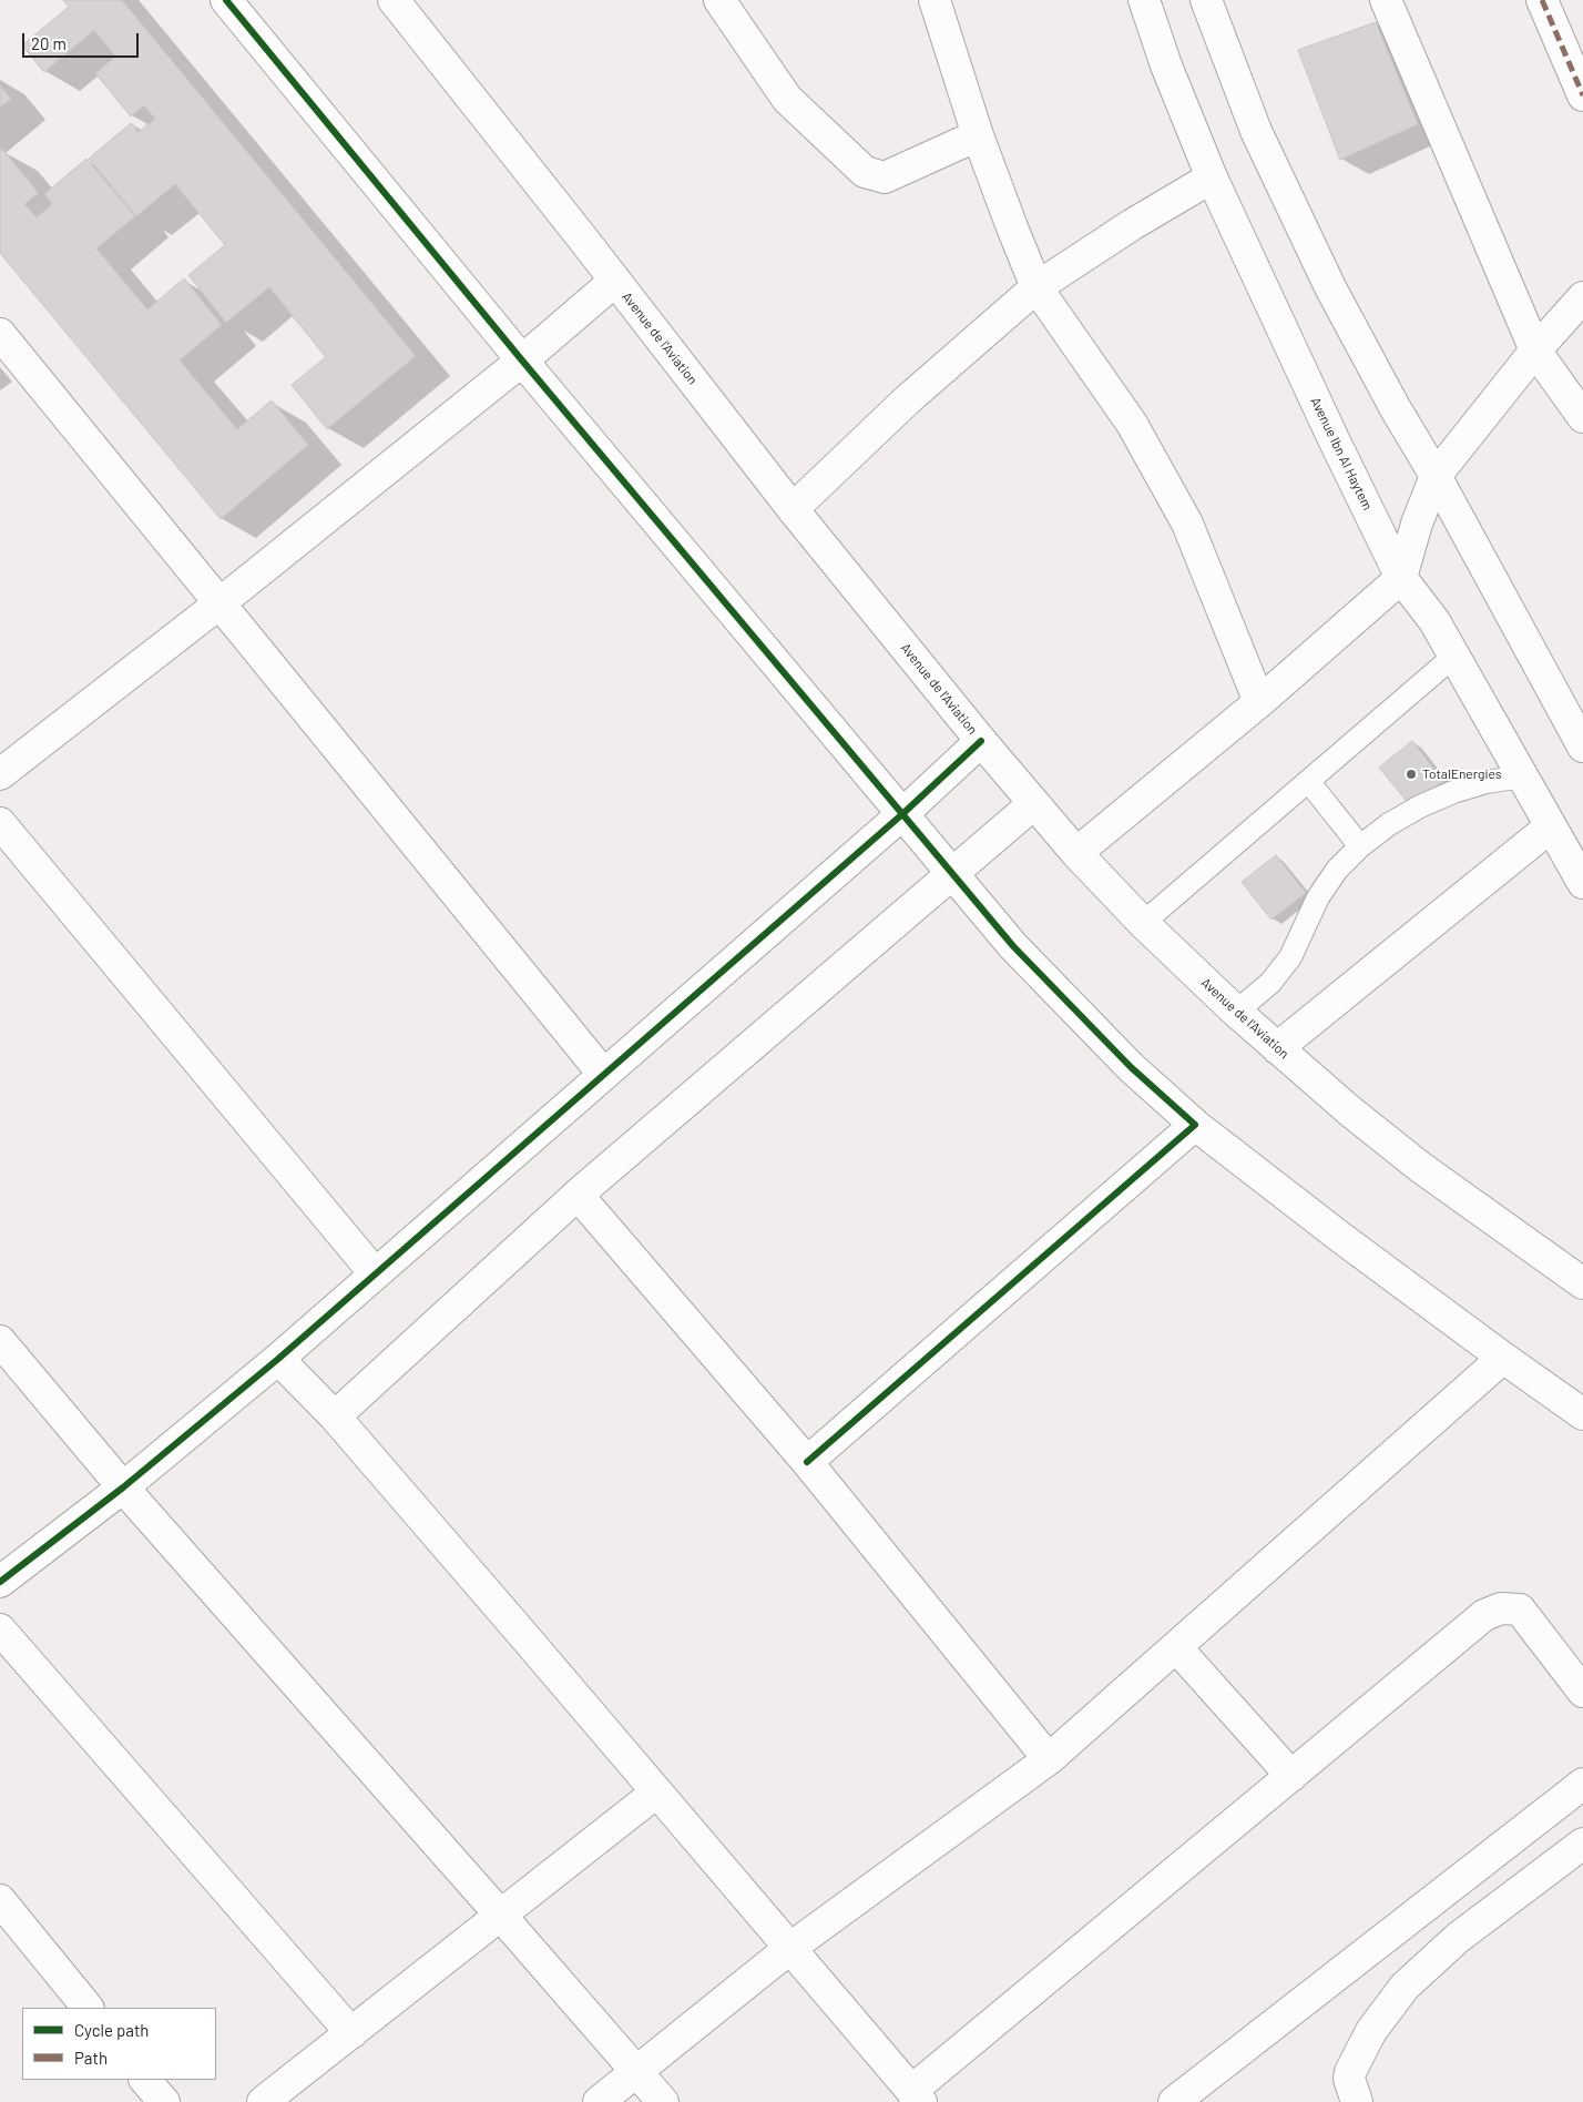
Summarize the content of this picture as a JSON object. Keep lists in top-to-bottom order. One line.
{"streets":{"street":["Avenue de l'Aviation","Avenue Ibn Al Haytem"]},"places":["TotalEnergies"],"legend":["Cycle path","Path"],"scale_bar":"20 m"}
